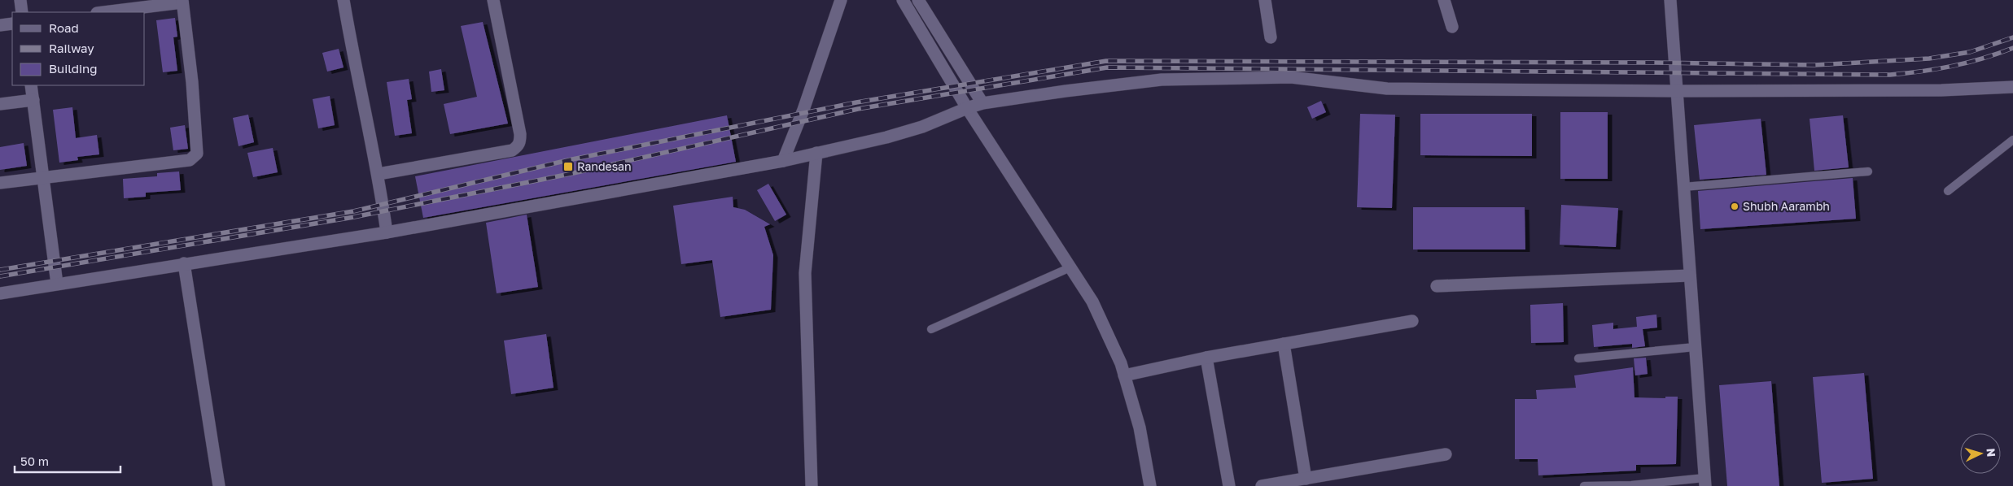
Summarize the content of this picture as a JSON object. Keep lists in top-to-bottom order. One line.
{"places":{"transit":["Randesan"],"other":["Shubh Aarambh"]},"legend":["Road","Railway","Building"],"scale_bar":"50 m","north":"right"}
